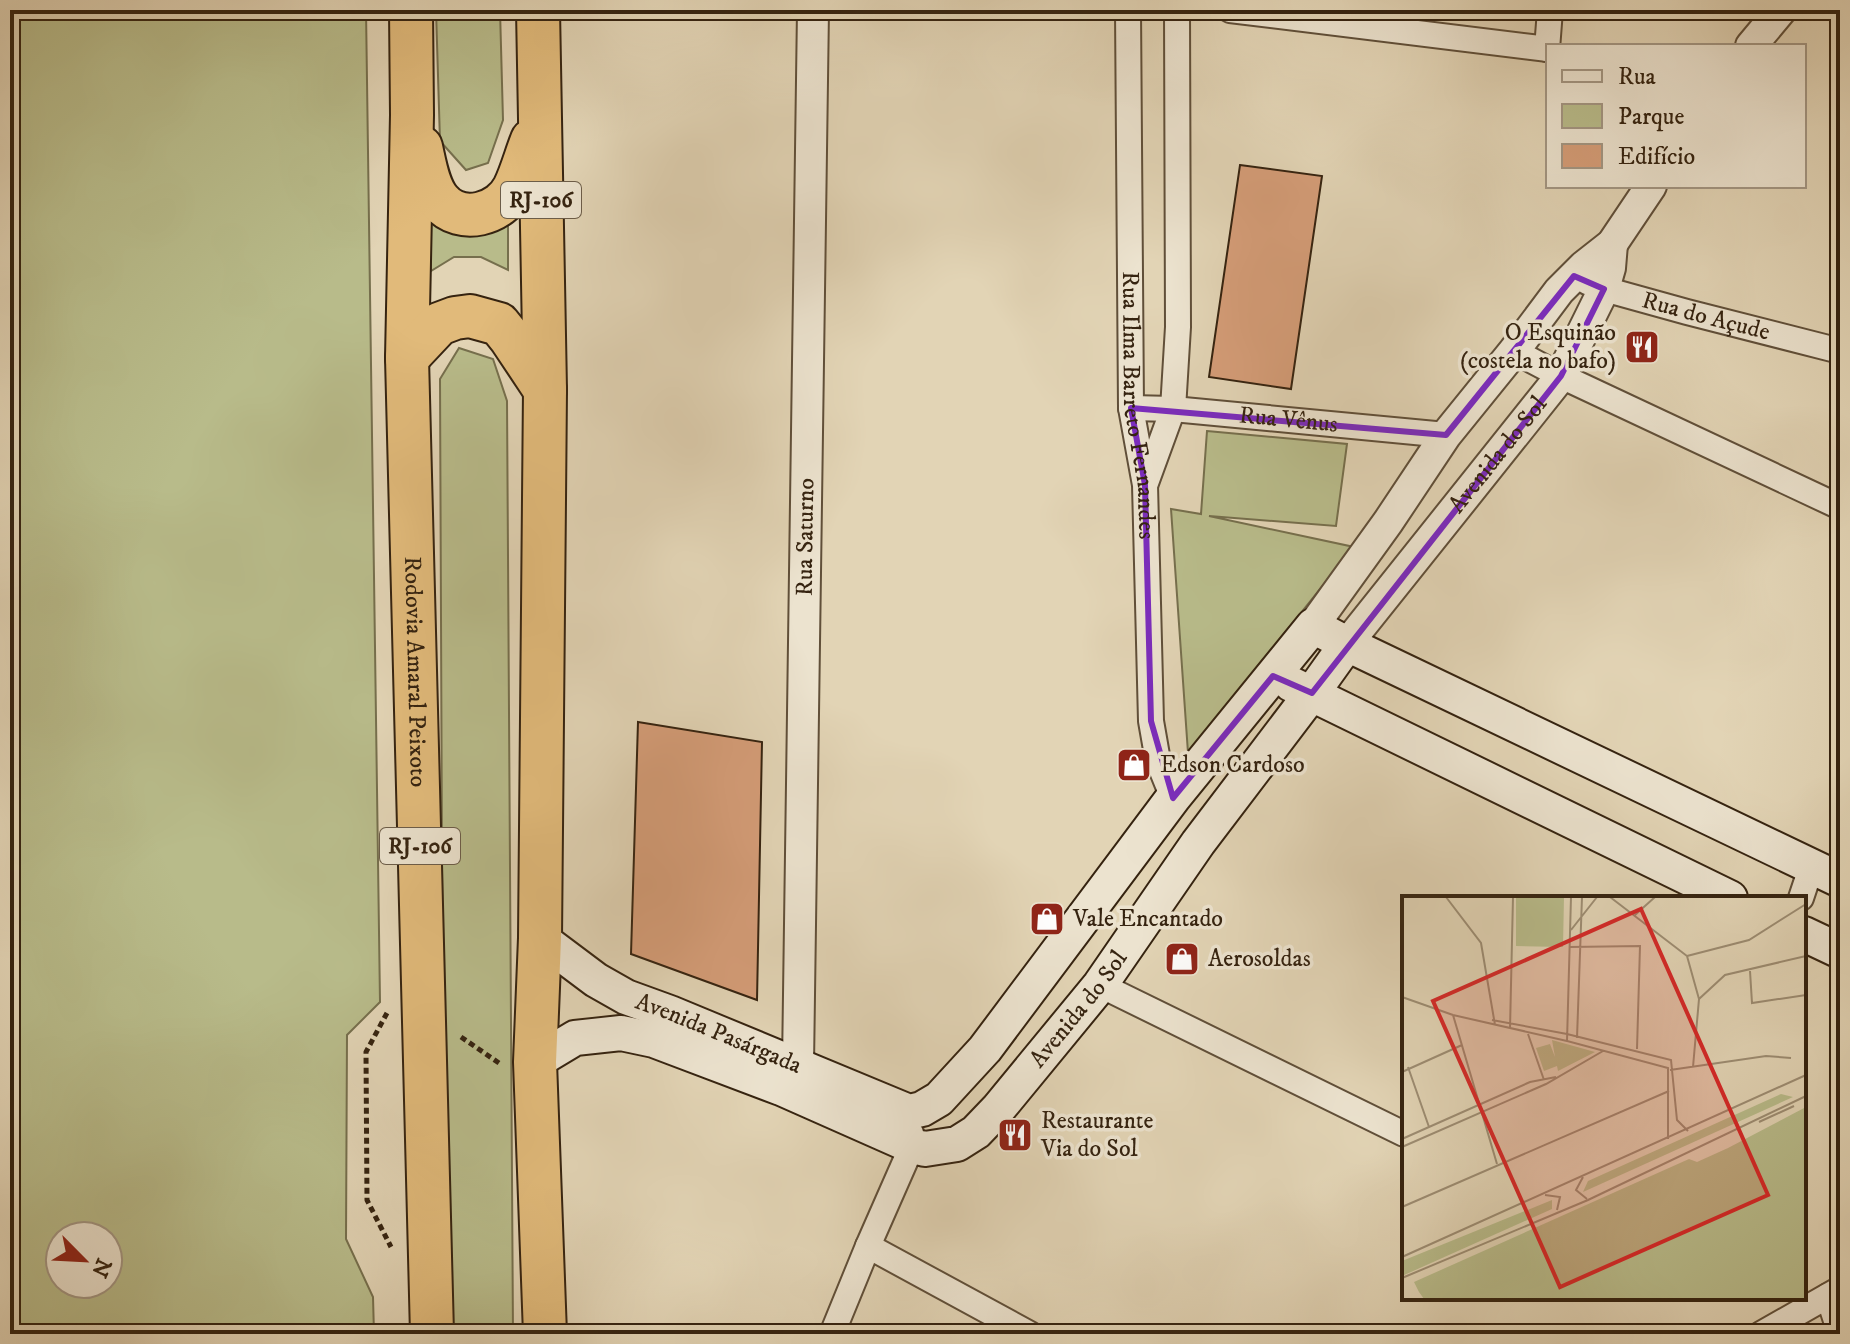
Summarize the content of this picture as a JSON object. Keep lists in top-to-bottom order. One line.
{"streets":{"highway":["RJ-106","Rodovia Amaral Peixoto"],"main road":["Avenida do Sol","Avenida Pasárgada"],"street":["Rua do Açude","Rua Ilma Barreto Fernandes","Rua Vênus","Rua Saturno"]},"crossings":[["RJ-106","Avenida Pasárgada"],["Rua do Açude","Avenida do Sol"],["Rua Ilma Barreto Fernandes","Rua Vênus"],["Rua Ilma Barreto Fernandes","Avenida do Sol"],["Rua Vênus","Avenida do Sol"],["Avenida do Sol","Avenida Pasárgada"],["Rua Saturno","Avenida Pasárgada"]],"places":{"restaurant":["O Esquinão (costela no bafo)","Restaurante Via do Sol"],"shop":["Edson Cardoso","Vale Encantado","Aerosoldas"]},"legend":["Rua","Parque","Edifício"],"north":"bottom right"}
